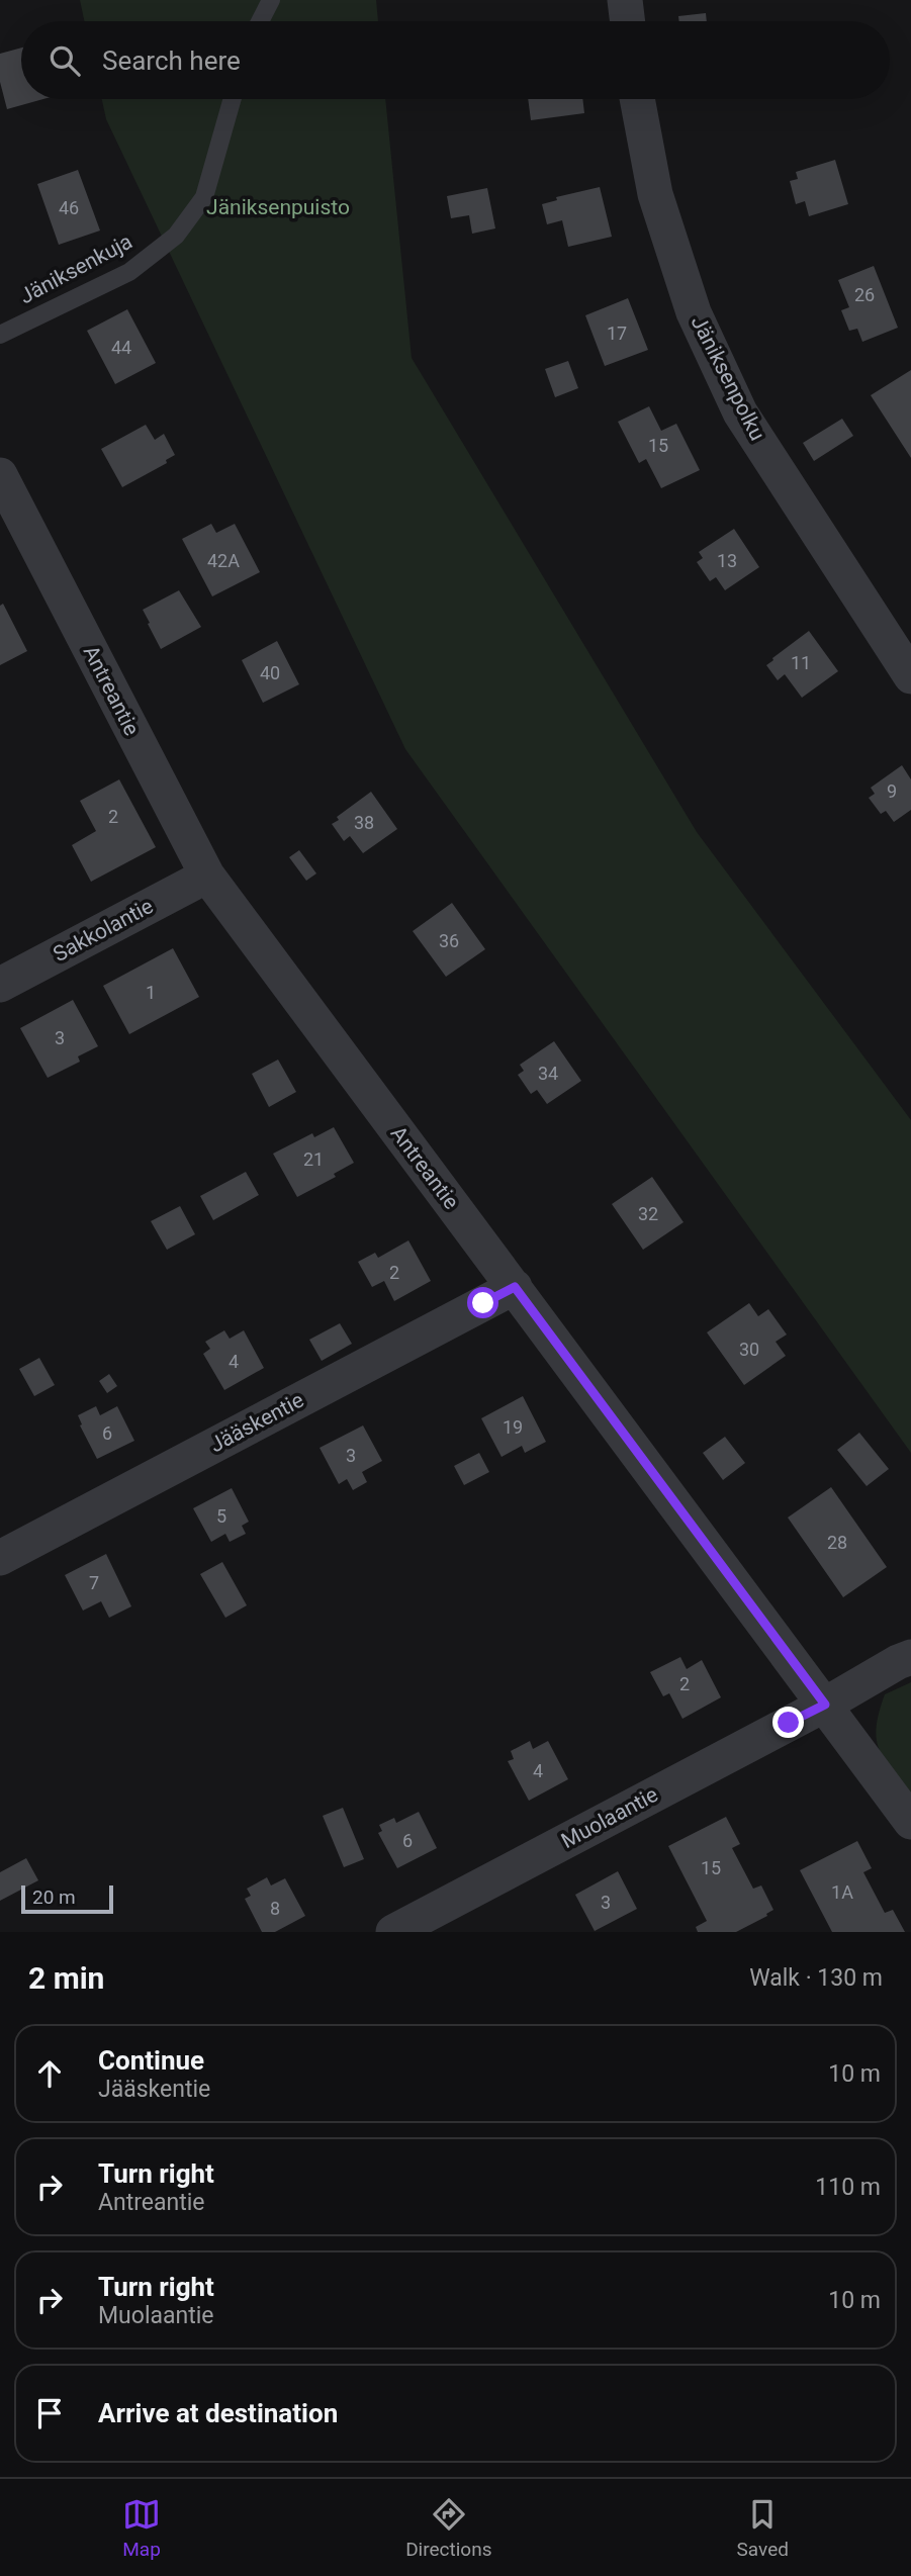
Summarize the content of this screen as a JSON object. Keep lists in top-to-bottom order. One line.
{"streets":{"street":["Jäniksenpolku","Antreantie","Sakkolantie","Jääskentie","Muolaantie"],"lane":["Jäniksenkuja"]},"crossings":[["Antreantie","Sakkolantie"],["Antreantie","Jääskentie"],["Antreantie","Muolaantie"]],"parks":["Jäniksenpuisto"],"house_numbers":["46","26","17","44","15","42A","13","11","40","9","2","38","36","1","3","34","21","32","2","30","4","19","6","3","5","28","7","2","4","6","15","1A","3","8"],"scale_bar":"20 m","page":{"search":"Search here","scale":"20 m","heading":["2 min","Walk · 130 m"],"list":[["Continue","Jääskentie","10 m"],["Turn right","Antreantie","110 m"],["Turn right","Muolaantie","10 m"],"Arrive at destination"],"nav":["Map","Directions","Saved"]}}
